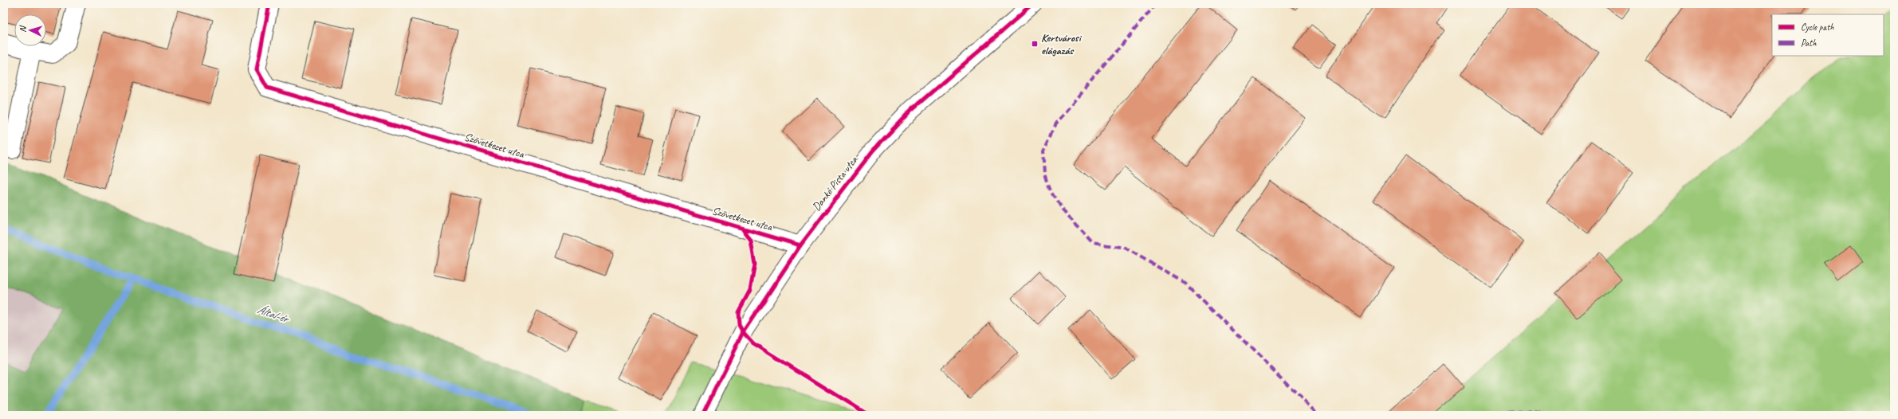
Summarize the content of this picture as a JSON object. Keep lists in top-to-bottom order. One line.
{"streets":{"street":["Szövetkezet utca","Dankó Pista utca"]},"crossings":[["Szövetkezet utca","Dankó Pista utca"]],"water":["Által-ér"],"places":{"transit":["Kertvárosi elágazás"]},"legend":["Cycle path","Path"],"north":"left"}
